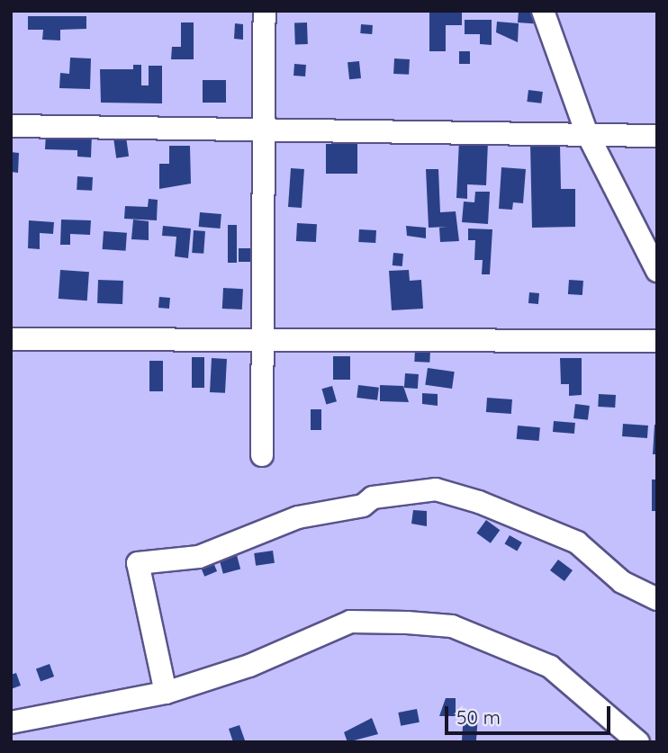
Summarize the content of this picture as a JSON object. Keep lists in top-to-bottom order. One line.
{"scale_bar":"50 m"}
